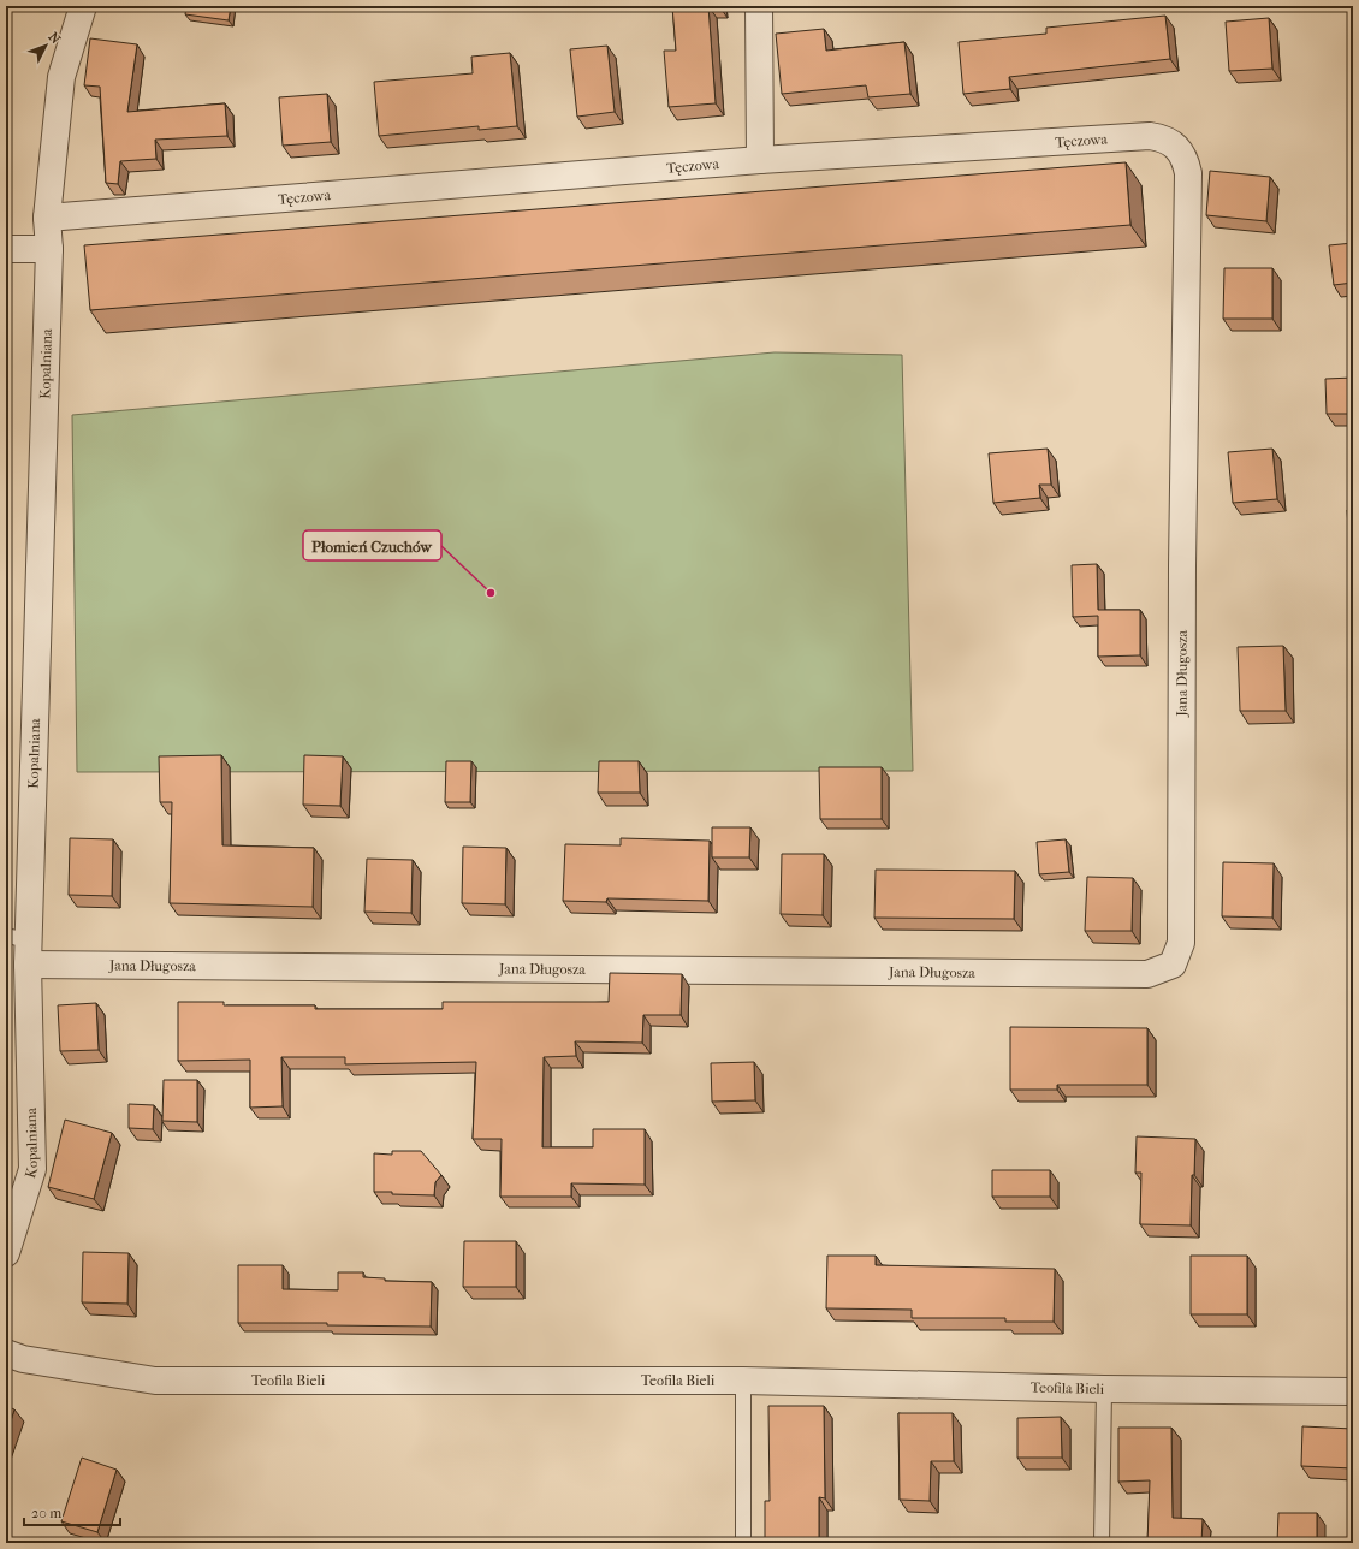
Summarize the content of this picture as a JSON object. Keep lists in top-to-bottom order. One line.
{"streets":{"street":["Tęczowa","Kopalniana","Jana Długosza","Teofila Bieli"]},"crossings":[["Tęczowa","Kopalniana"],["Tęczowa","Jana Długosza"],["Kopalniana","Jana Długosza"]],"places":["Płomień Czuchów"],"scale_bar":"20 m","north":"top right"}
